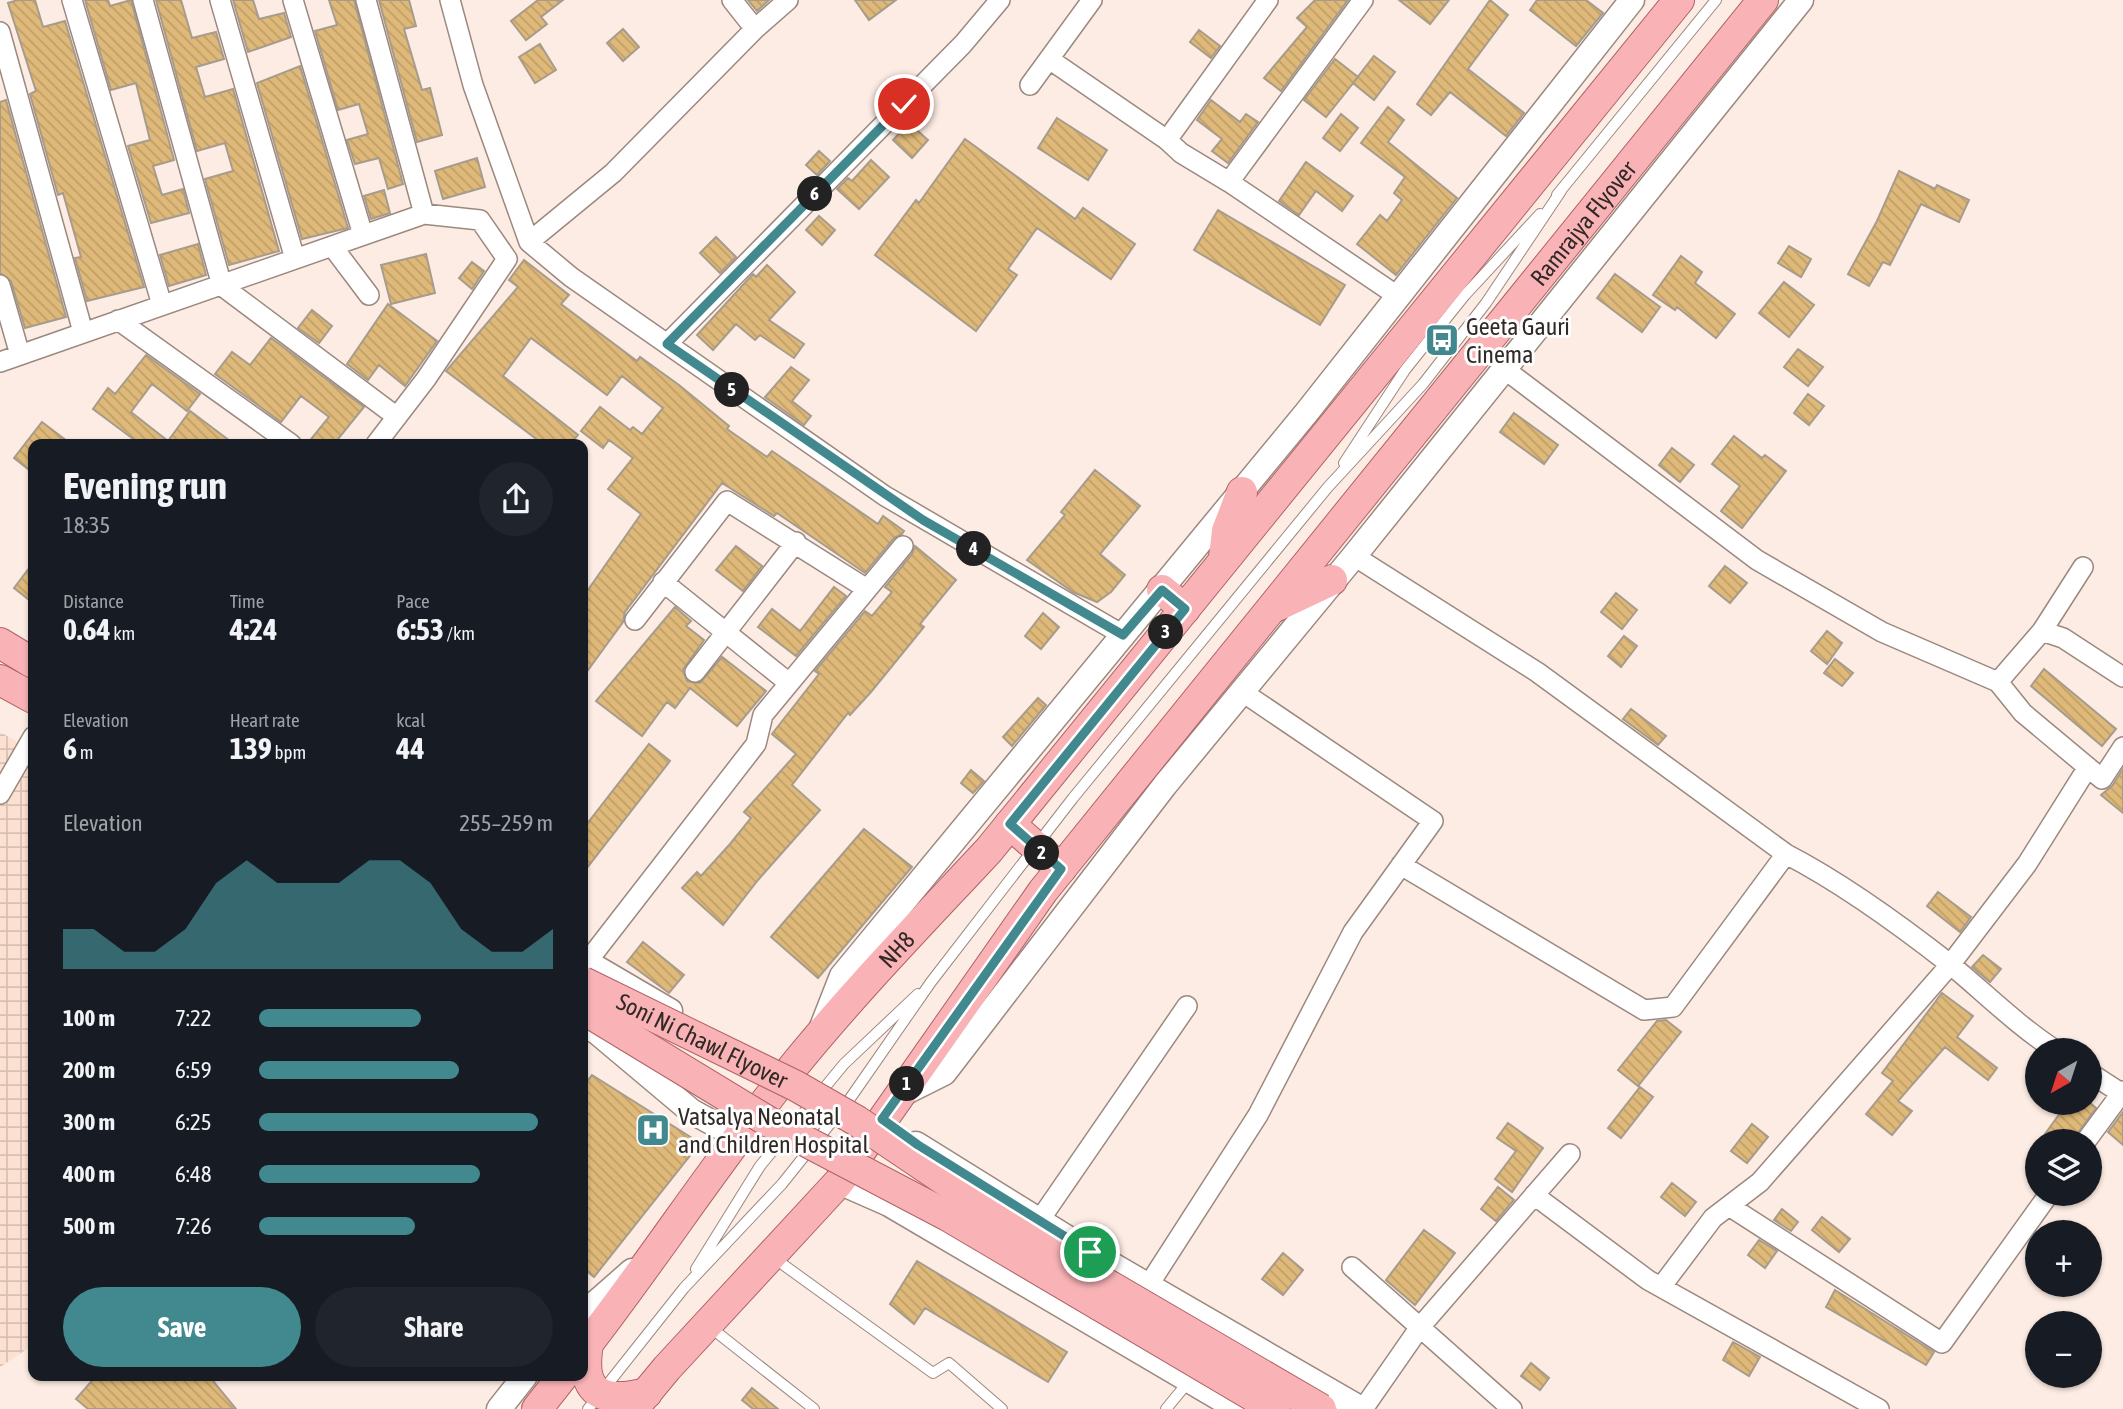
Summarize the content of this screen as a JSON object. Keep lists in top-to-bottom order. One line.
{"streets":{"main road":["Ramrajya Flyover","NH8","Soni Ni Chawl Flyover"]},"places":{"bus stop":["Geeta Gauri Cinema"],"hospital":["Vatsalya Neonatal and Children Hospital"]},"north":"bottom left","page":{"pins":["6","5","4","3","2","1"],"heading":["Evening run","18:35"],"stats":[["Distance","0.64 km"],["Time","4:24"],["Pace","6:53 /km"],["Elevation","6 m"],["Heart rate","139 bpm"],["kcal","44"]],"chart":["Elevation","255–259 m"],"list":[{"name":"100 m","note":"7:22"},{"name":"200 m","note":"6:59"},{"name":"300 m","note":"6:25"},{"name":"400 m","note":"6:48"},{"name":"500 m","note":"7:26"}],"map_buttons":["+","−"],"buttons":["Save","Share"]}}
